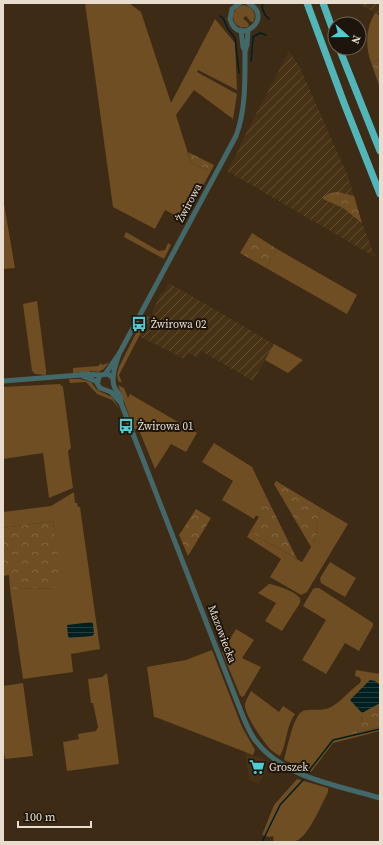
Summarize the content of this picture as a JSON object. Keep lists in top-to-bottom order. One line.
{"streets":{"street":["Żwirowa","Mazowiecka"]},"crossings":[["Żwirowa","Mazowiecka"]],"places":{"bus stop":["Żwirowa 02","Żwirowa 01"],"supermarket":["Groszek"]},"scale_bar":"100 m","north":"right"}
